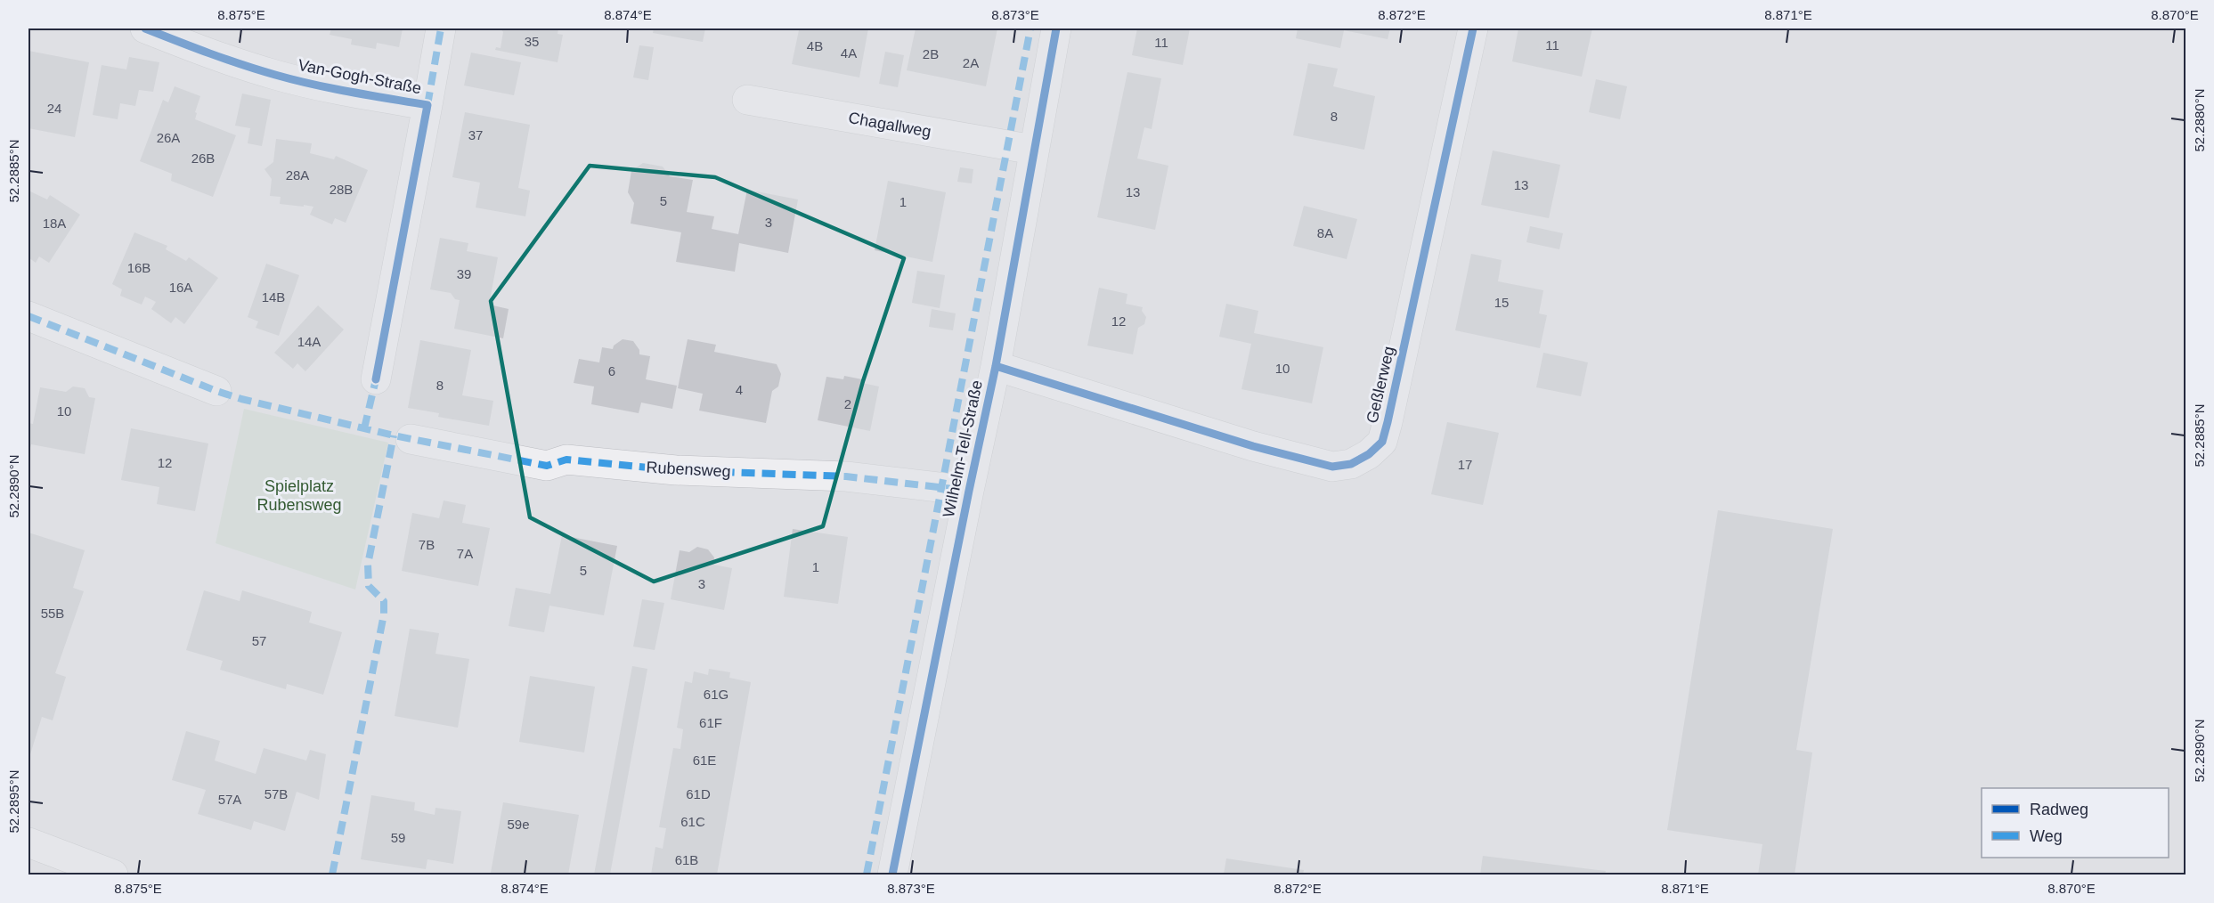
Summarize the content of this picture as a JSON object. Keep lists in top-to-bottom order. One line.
{"streets":{"street":["Van-Gogh-Straße","Chagallweg","Geßlerweg","Wilhelm-Tell-Straße","Rubensweg"]},"crossings":[["Chagallweg","Wilhelm-Tell-Straße"],["Geßlerweg","Wilhelm-Tell-Straße"],["Wilhelm-Tell-Straße","Rubensweg"]],"parks":["Spielplatz Rubensweg"],"house_numbers":["35","11","11","4B","4A","2B","2A","24","8","37","26A","26B","28A","13","28B","13","5","1","3","18A","8A","16B","39","16A","14B","15","12","14A","10","6","8","4","2","10","12","17","7B","7A","1","5","3","55B","57","61G","61F","61E","57B","61D","57A","61C","59e","59","61B"],"legend":["Radweg","Weg"],"coordinates":["8.875°E","8.874°E","8.873°E","8.872°E","8.871°E","8.870°E","52.2880°N","52.2885°N","52.2890°N","52.2895°N"]}
